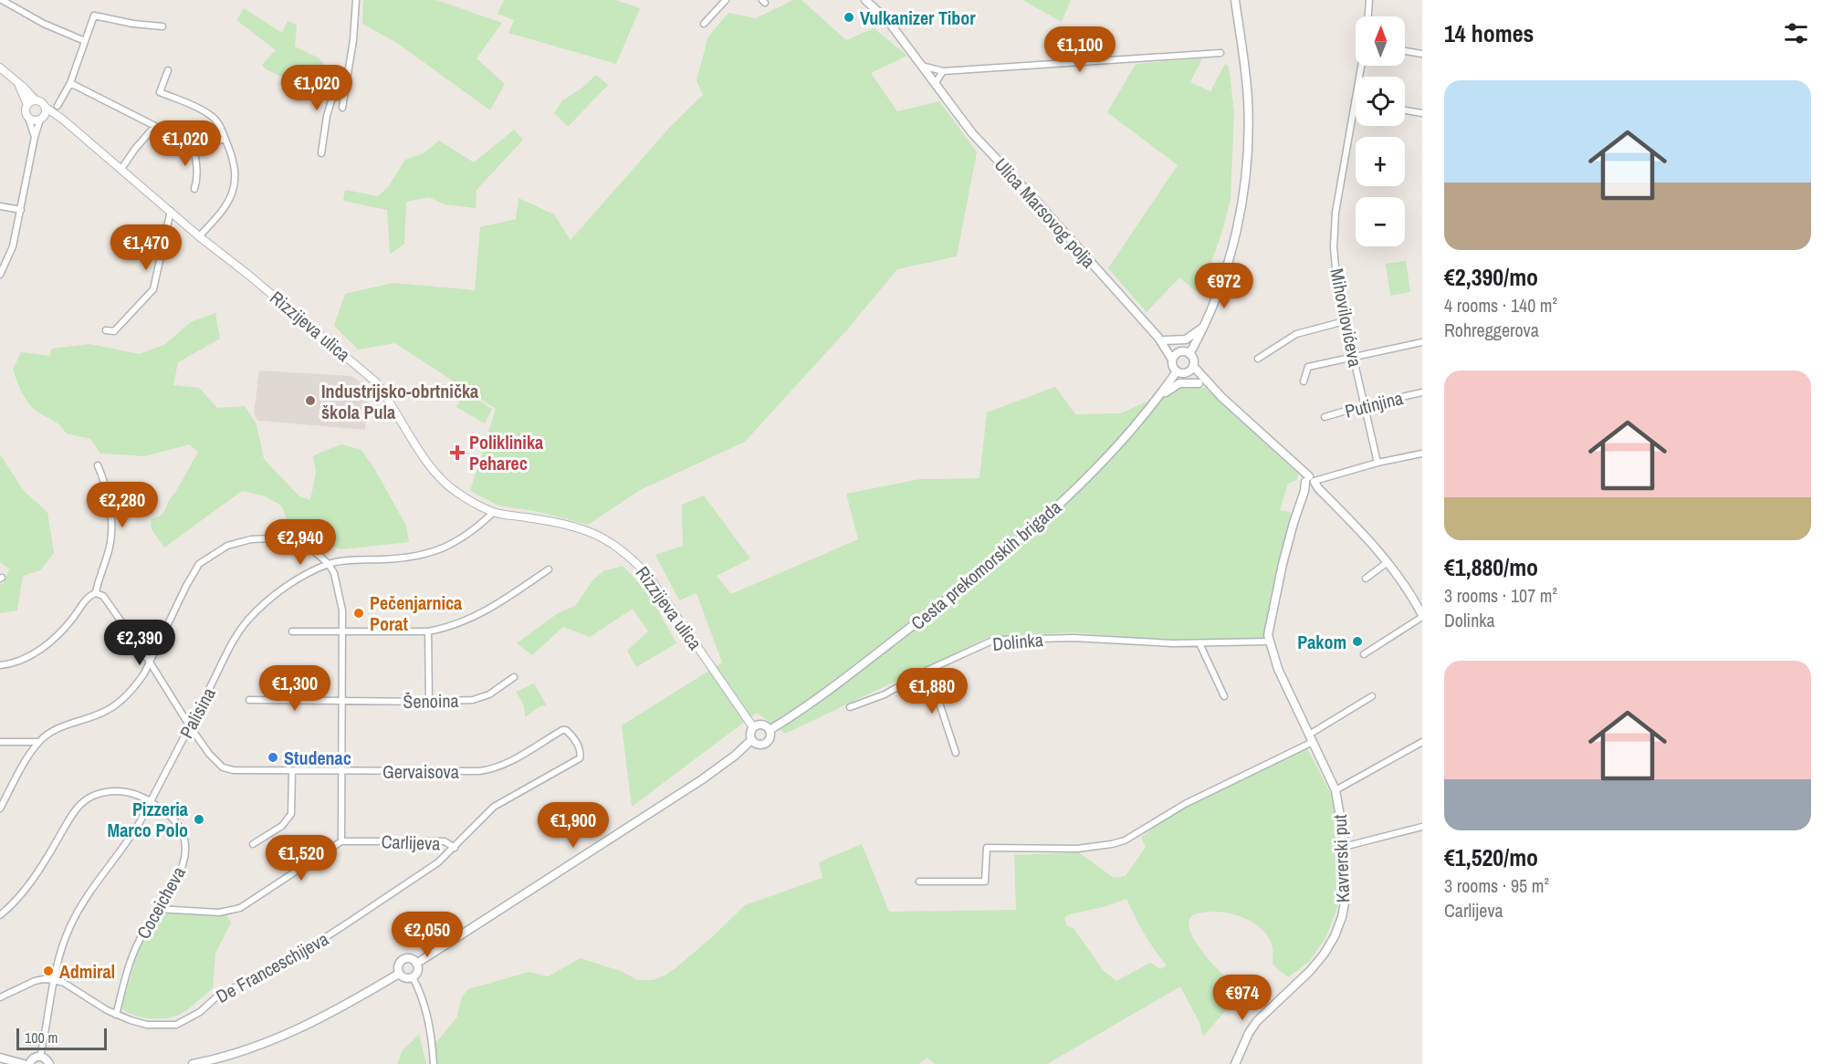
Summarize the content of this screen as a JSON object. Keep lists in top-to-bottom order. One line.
{"streets":{"main road":["Ulica Marsovog polja","Cesta prekomorskih brigada","Kavrerski put"],"street":["Mihovilovićeva","Rizzijeva ulica","Putinjina","Dolinka","Šenoina","Palisina","Gervaisova","Carlijeva","Coceicheva","De Franceschijeva"]},"crossings":[["Ulica Marsovog polja","Cesta prekomorskih brigada"],["Mihovilovićeva","Putinjina"],["Rizzijeva ulica","Cesta prekomorskih brigada"],["Rizzijeva ulica","Palisina"],["Dolinka","Kavrerski put"],["Palisina","Gervaisova"],["Palisina","Coceicheva"],["Palisina","De Franceschijeva"],["Gervaisova","De Franceschijeva"],["Carlijeva","De Franceschijeva"],["Coceicheva","De Franceschijeva"]],"places":{"other":["Vulkanizer Tibor","Industrijsko-obrtnička škola Pula","Pečenjarnica Porat","Pakom","Studenac","Pizzeria Marco Polo","Admiral"],"health":["Poliklinika Peharec"]},"scale_bar":"100 m","north":"top","page":{"heading":"14 homes","map_buttons":["+","−"],"price":["€1,100","€1,020","€1,020","€1,470","€972","€2,280","€2,940","€2,390","€1,300","€1,880","€1,900","€1,520","€2,050","€974"],"list":[{"name":"€2,390/mo","note":"4 rooms · 140 m² · Rohreggerova"},{"name":"€1,880/mo","note":"3 rooms · 107 m² · Dolinka"},{"name":"€1,520/mo","note":"3 rooms · 95 m² · Carlijeva"}],"scale":"100 m"}}
